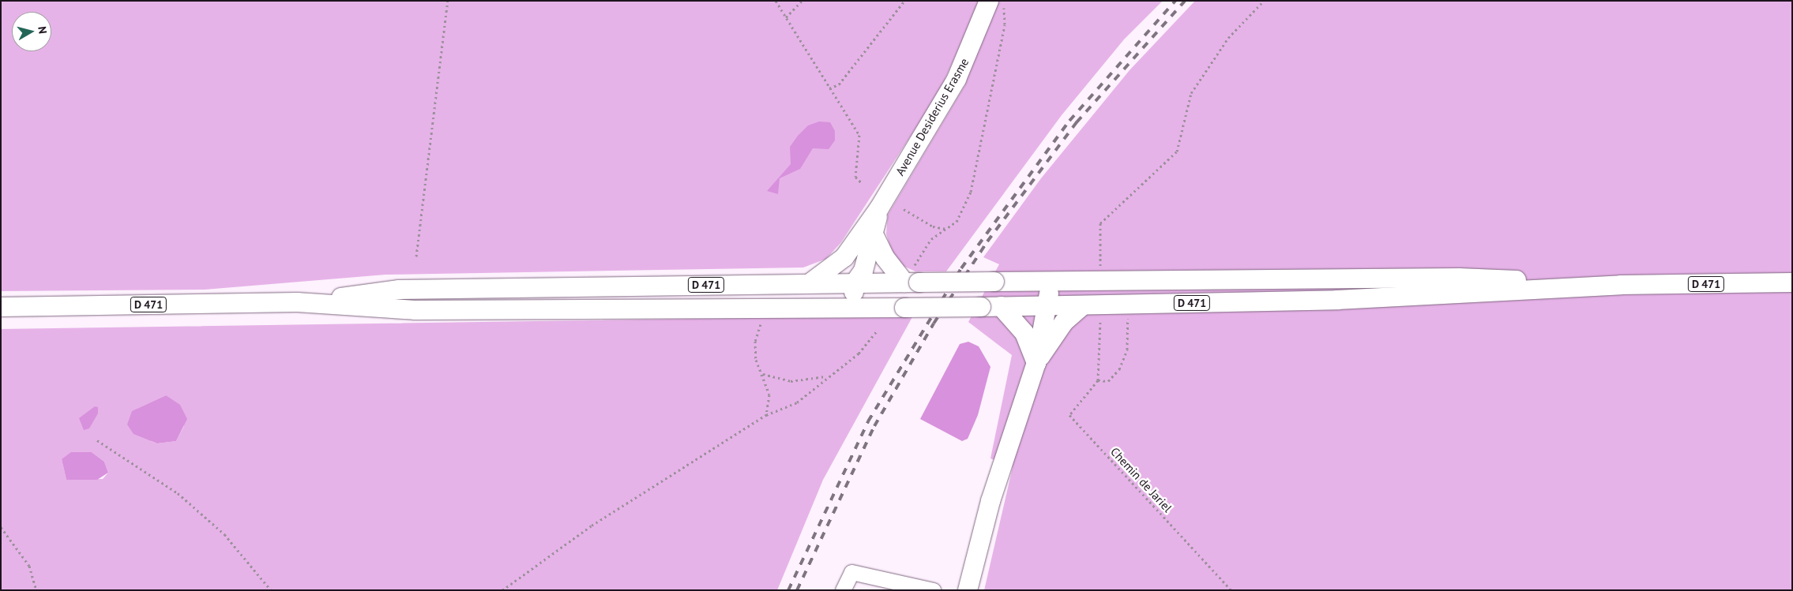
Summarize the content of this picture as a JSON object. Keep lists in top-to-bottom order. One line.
{"streets":{"main road":["Avenue Desiderius Erasme","D 471"],"path":["Chemin de Jariel"]},"north":"right"}
